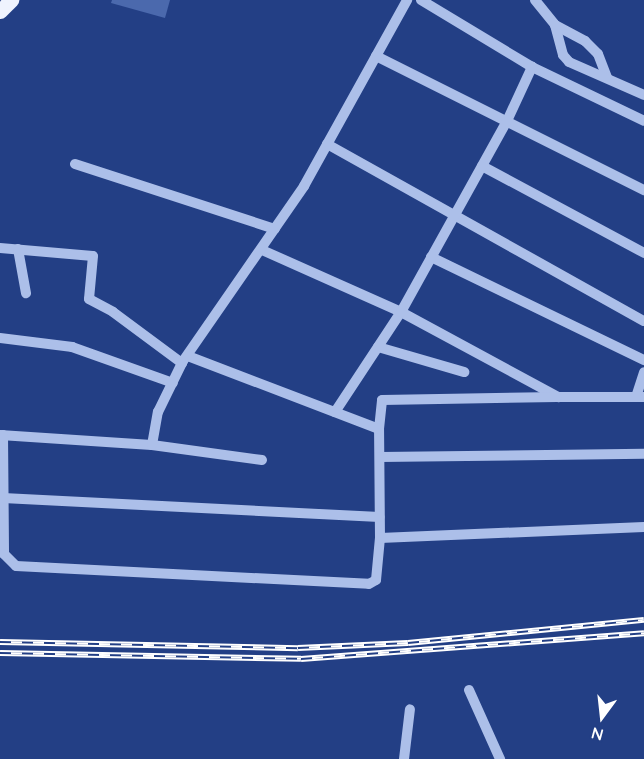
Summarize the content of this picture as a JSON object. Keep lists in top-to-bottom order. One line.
{"north":"bottom"}
